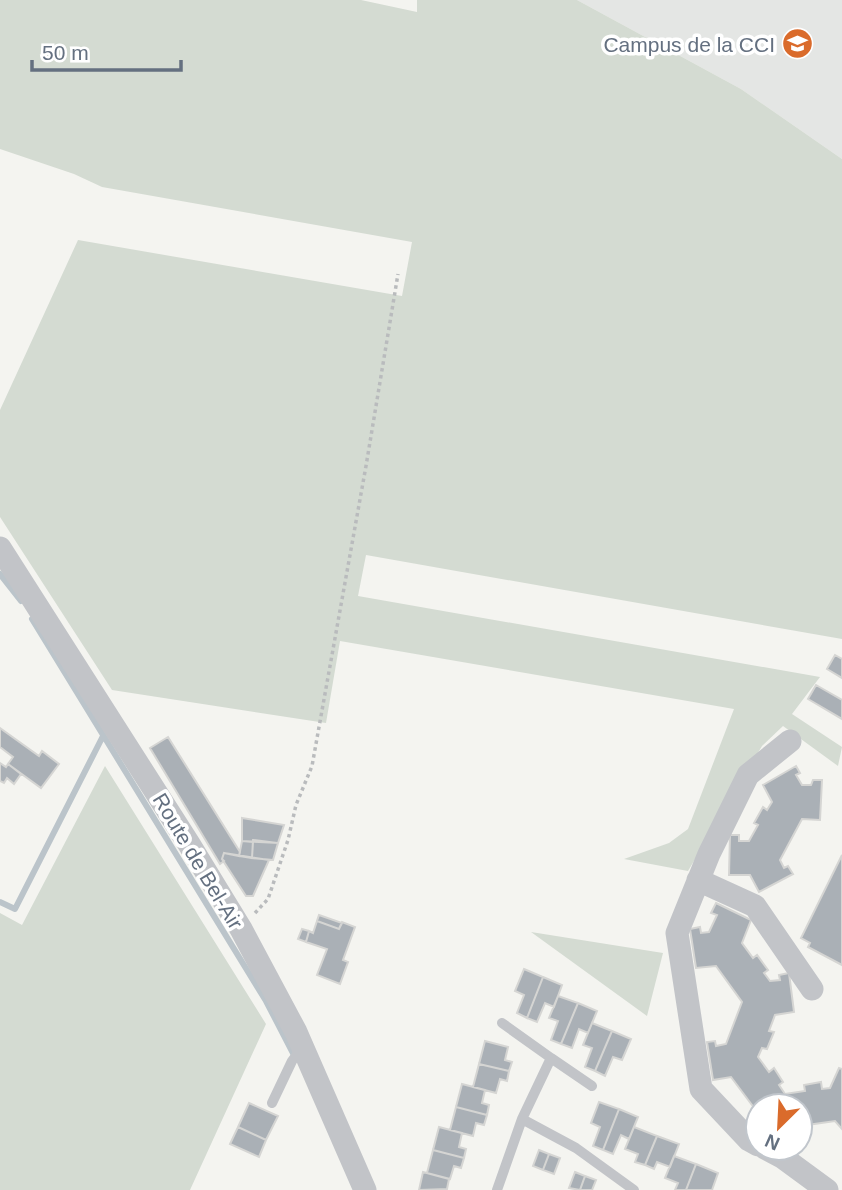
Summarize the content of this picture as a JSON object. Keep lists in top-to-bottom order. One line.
{"streets":{"street":["Route de Bel-Air"]},"places":{"school or university":["Campus de la CCI"]},"scale_bar":"50 m","north":"bottom left"}
